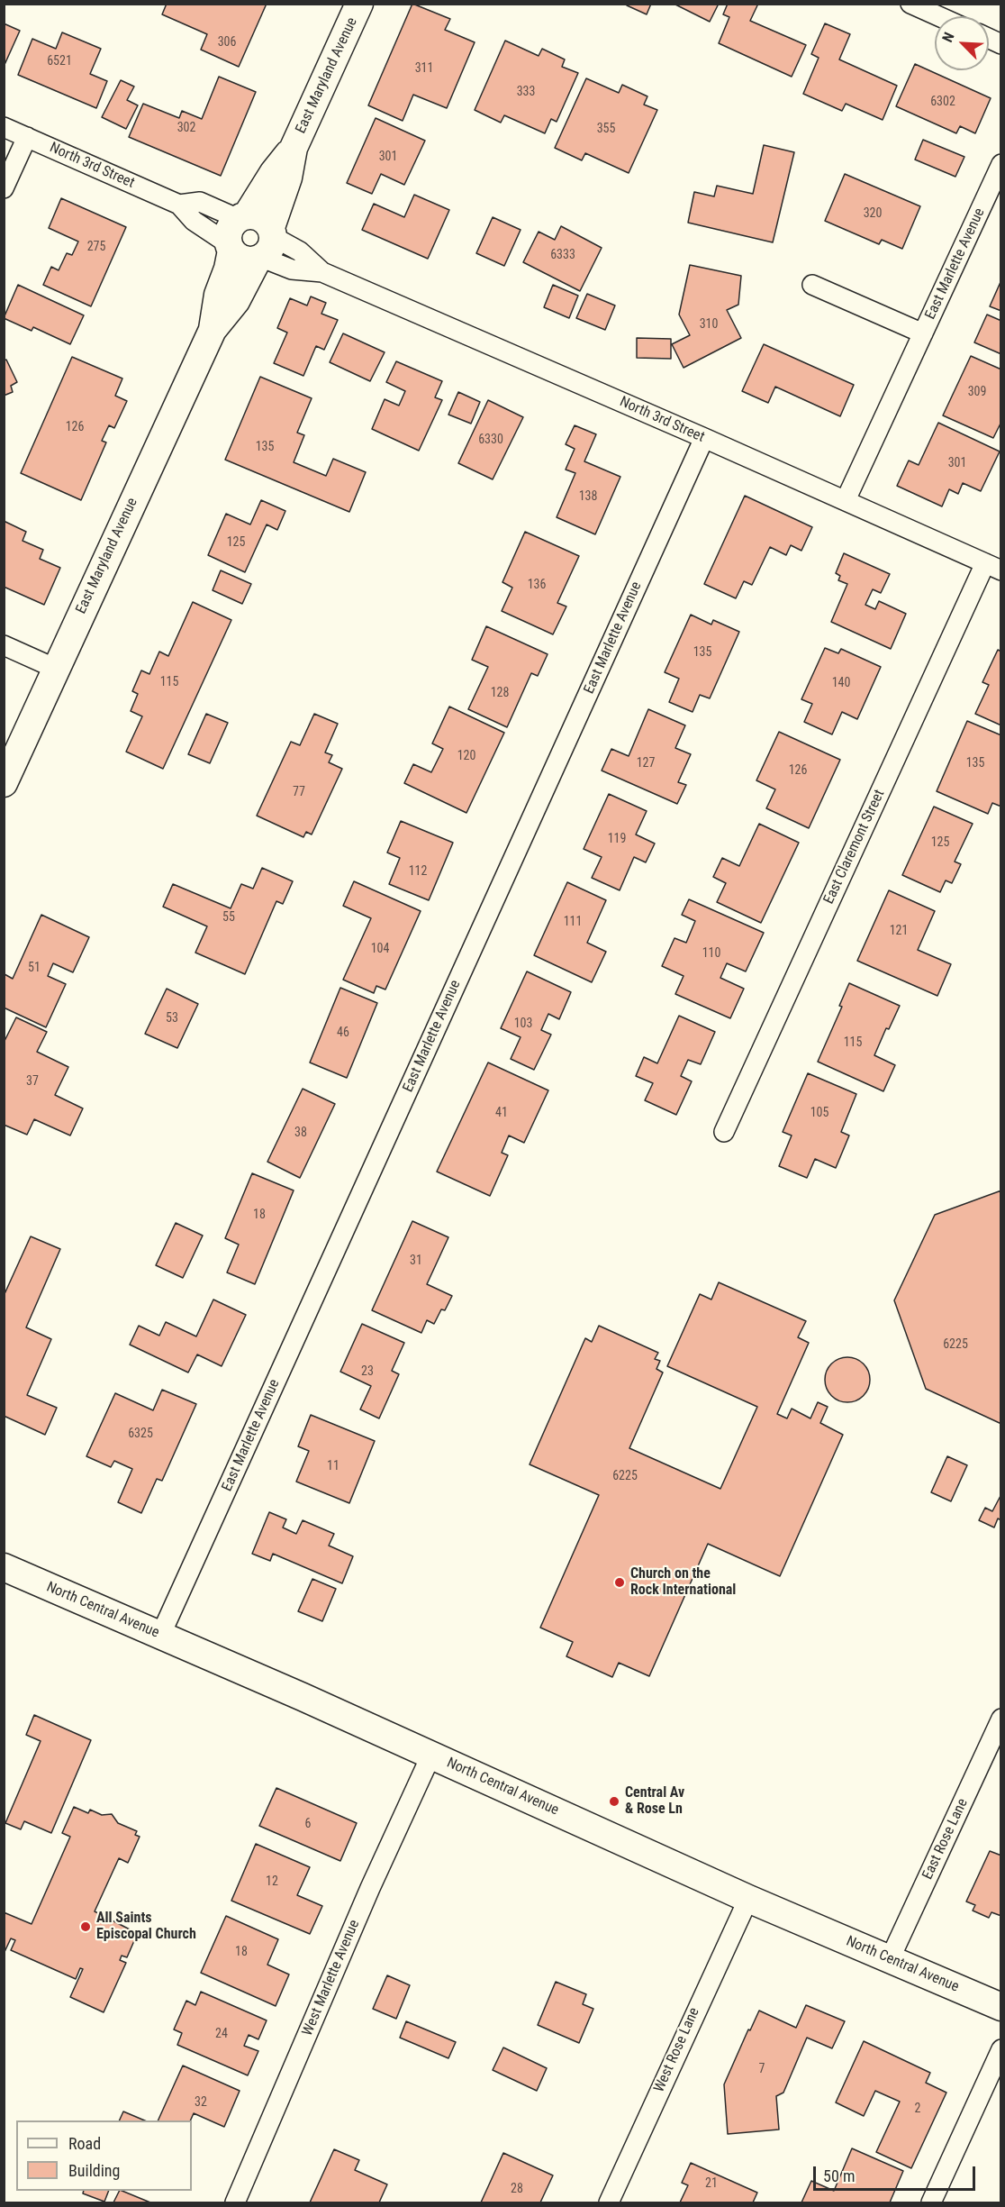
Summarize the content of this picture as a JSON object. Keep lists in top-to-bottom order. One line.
{"streets":{"street":["East Maryland Avenue","North 3rd Street","East Marlette Avenue","East Claremont Street","North Central Avenue","East Rose Lane","West Marlette Avenue","West Rose Lane"]},"crossings":[["East Maryland Avenue","North 3rd Street"],["North 3rd Street","East Marlette Avenue"],["North 3rd Street","East Claremont Street"],["East Marlette Avenue","North Central Avenue"],["North Central Avenue","East Rose Lane"],["North Central Avenue","West Marlette Avenue"],["North Central Avenue","West Rose Lane"]],"places":["Church on the Rock International","Central Av & Rose Ln","All Saints Episcopal Church"],"house_numbers":["306","6521","311","333","6302","302","355","301","320","275","6333","310","309","126","6330","135","301","138","125","136","135","115","140","128","120","127","135","126","77","119","125","112","55","111","121","104","110","51","53","103","46","115","37","41","105","38","18","31","6225","23","6325","11","6225","6","12","18","24","7","32","2","21","28"],"legend":["Road","Building"],"scale_bar":"50 m","north":"top left"}
